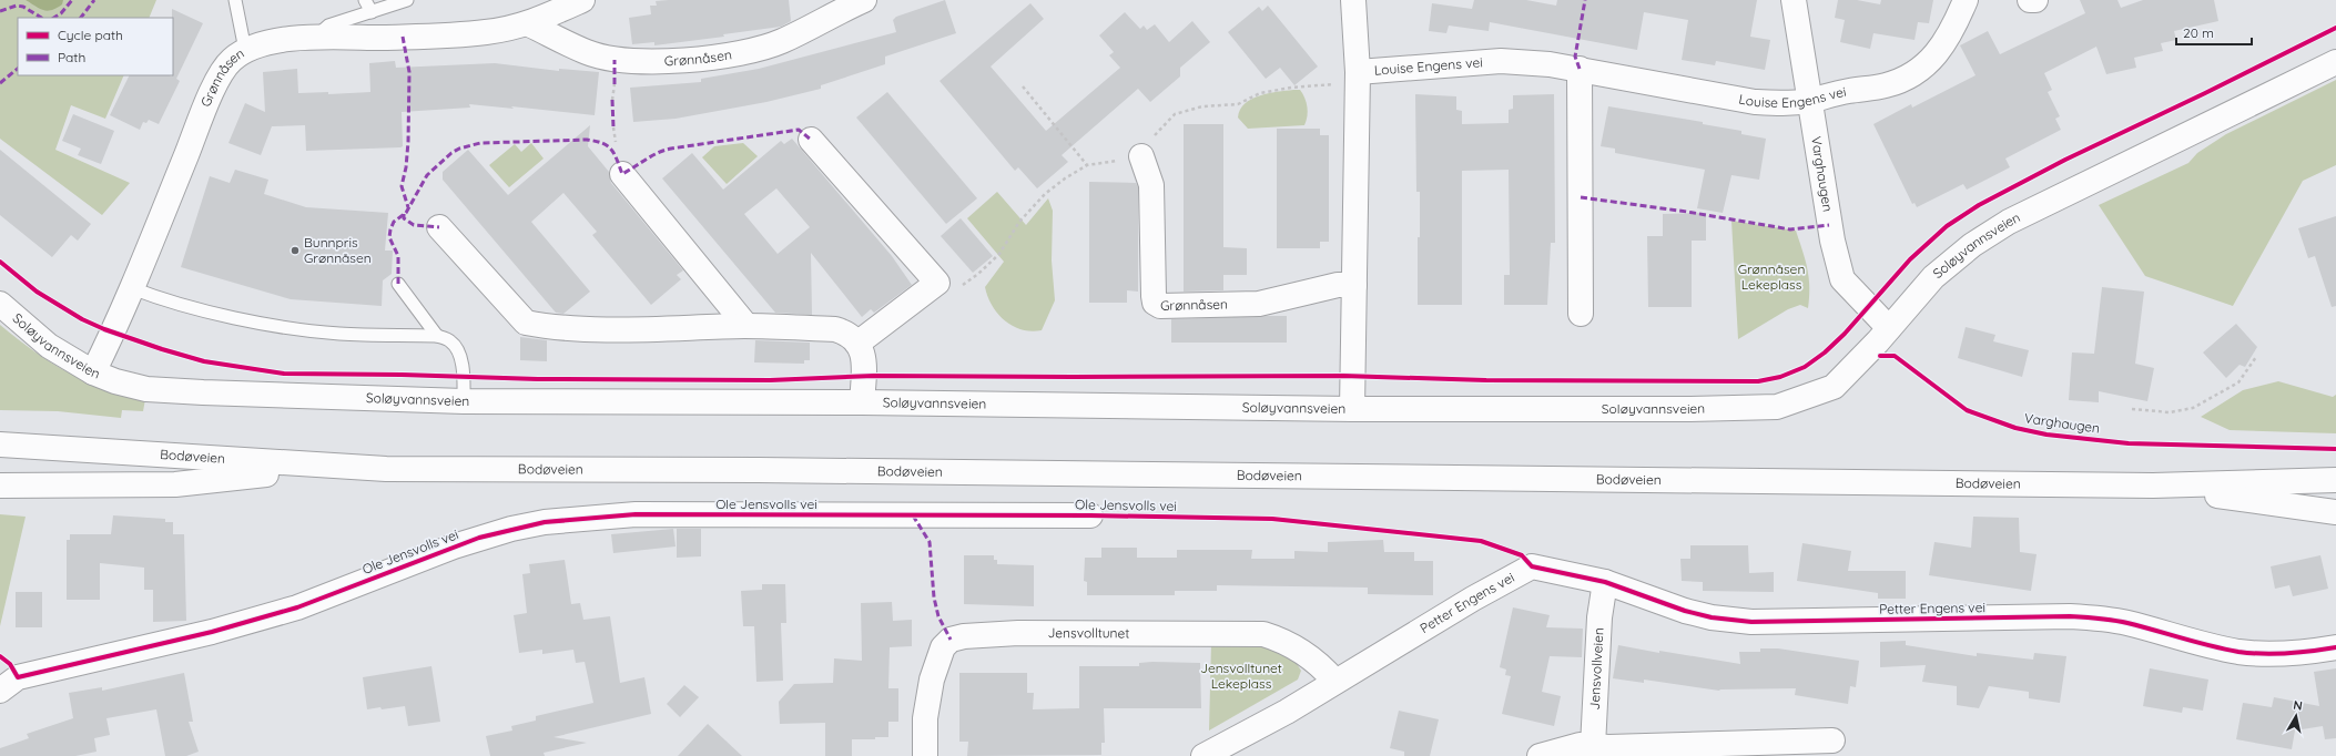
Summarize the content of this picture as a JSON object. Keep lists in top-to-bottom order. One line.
{"streets":{"street":["Grønnåsen","Louise Engens vei","Varghaugen","Soløyvannsveien","Bodøveien","Ole Jensvolls vei","Petter Engens vei","Jensvolltunet","Jensvollveien"]},"crossings":[["Grønnåsen","Soløyvannsveien"],["Louise Engens vei","Varghaugen"],["Varghaugen","Soløyvannsveien"],["Petter Engens vei","Jensvolltunet"],["Petter Engens vei","Jensvollveien"]],"parks":["Grønnåsen Lekeplass","Jensvolltunet Lekeplass"],"places":["Bunnpris Grønnåsen"],"legend":["Cycle path","Path"],"scale_bar":"20 m","north":"top"}
